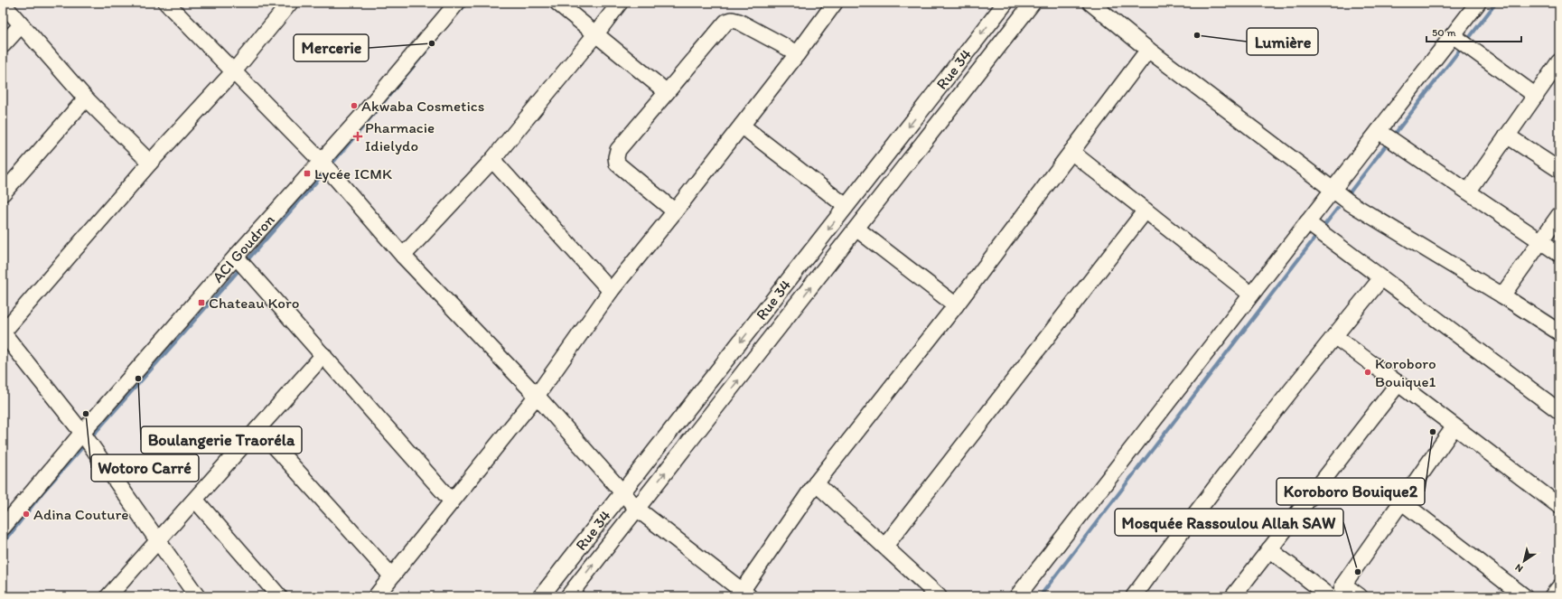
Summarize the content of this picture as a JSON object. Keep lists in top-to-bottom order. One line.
{"streets":{"street":["Rue 34","ACI Goudron"]},"places":{"other":["Lumière","Mercerie","Akwaba Cosmetics","Koroboro Bouique1","Boulangerie Traoréla","Wotoro Carré","Koroboro Bouique2","Adina Couture","Mosquée Rassoulou Allah SAW"],"health":["Pharmacie Idielydo"],"transit":["Lycée ICMK","Chateau Koro"]},"scale_bar":"50 m","north":"bottom left"}
